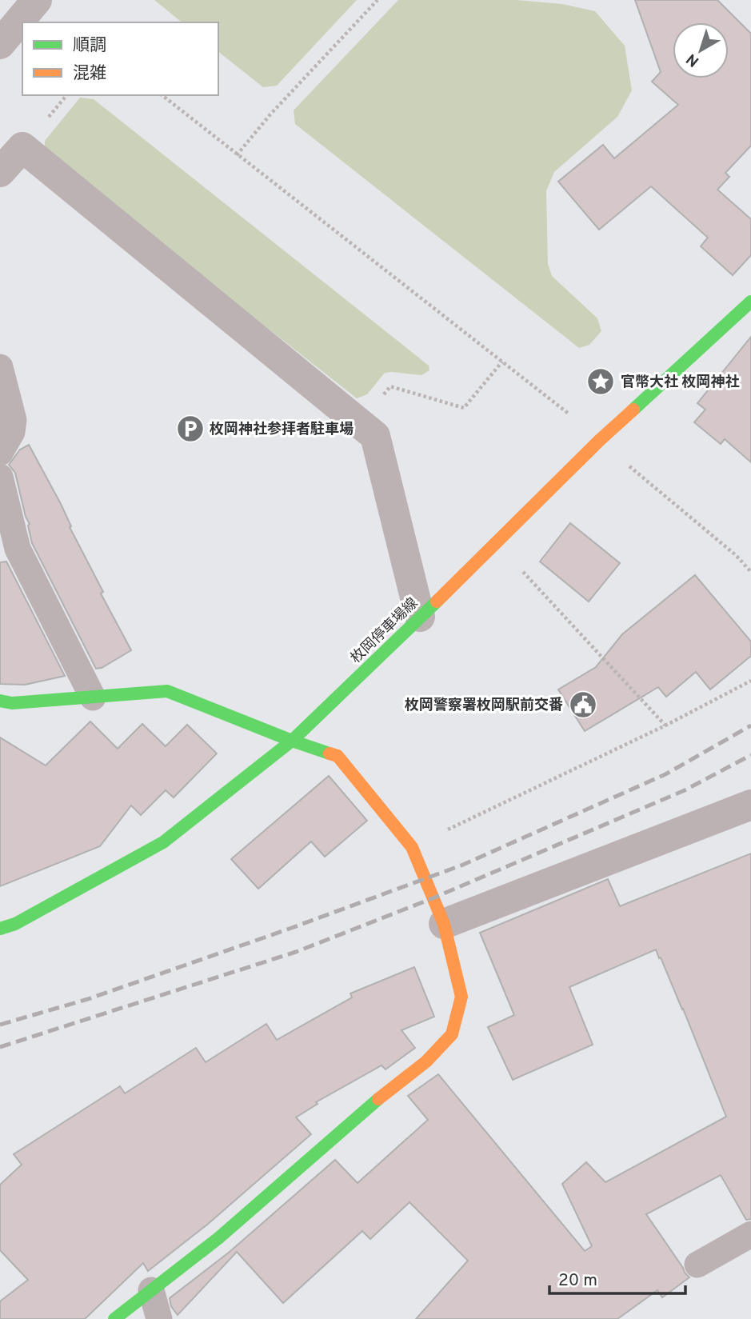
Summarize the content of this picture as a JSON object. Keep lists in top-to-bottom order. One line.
{"streets":{"street":["枚岡停車場線"]},"places":{"place":["官幣大社 枚岡神社"],"parking":["枚岡神社参拝者駐車場"],"public building":["枚岡警察署枚岡駅前交番"]},"legend":["順調","混雑"],"scale_bar":"20 m","north":"bottom left"}
